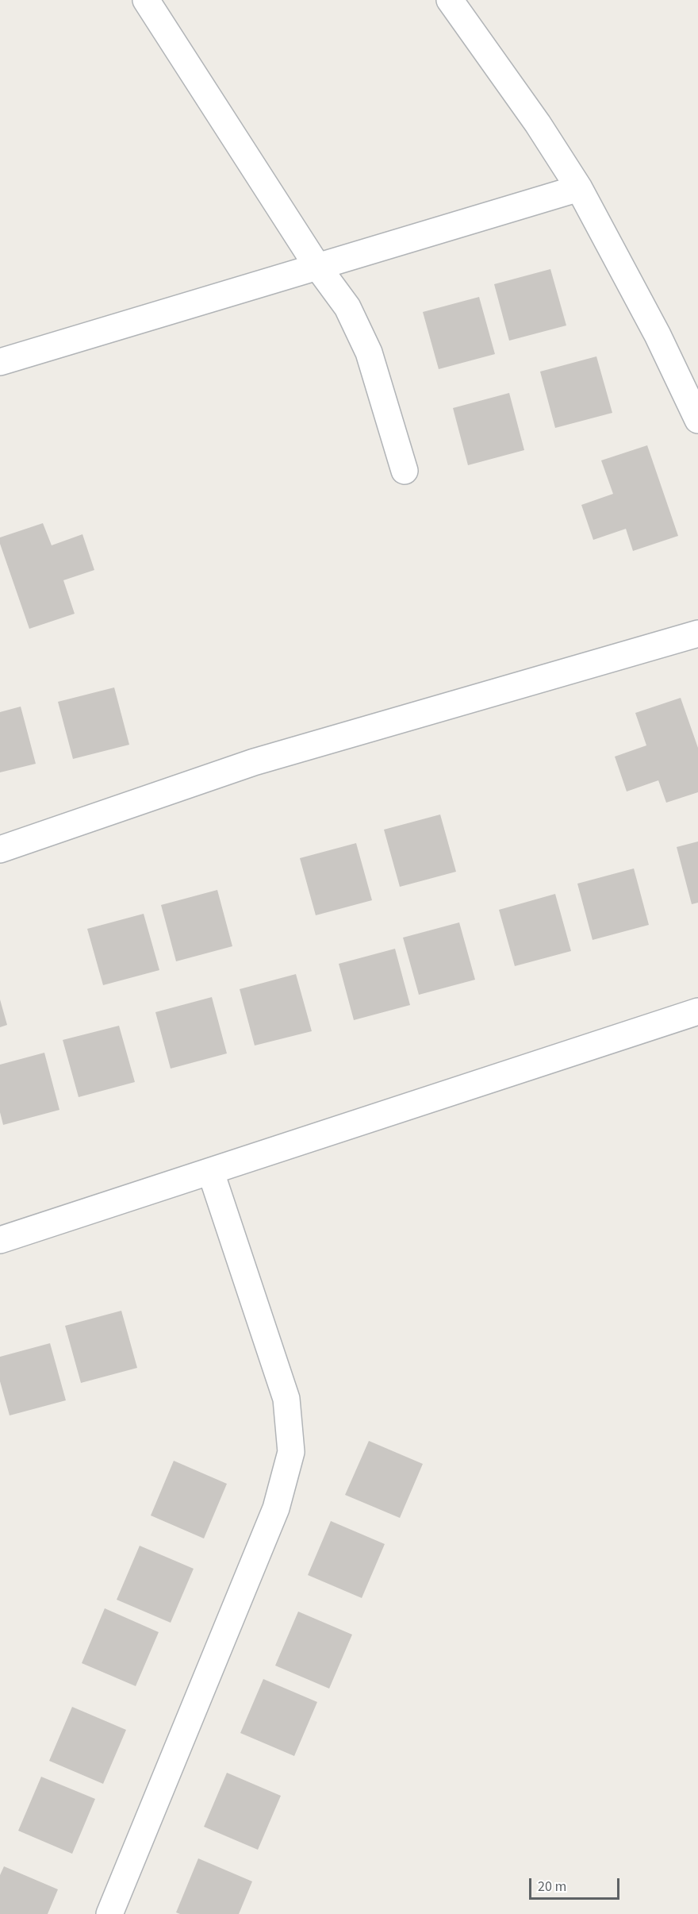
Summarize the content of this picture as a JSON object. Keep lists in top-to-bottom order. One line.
{"scale_bar":"20 m"}
